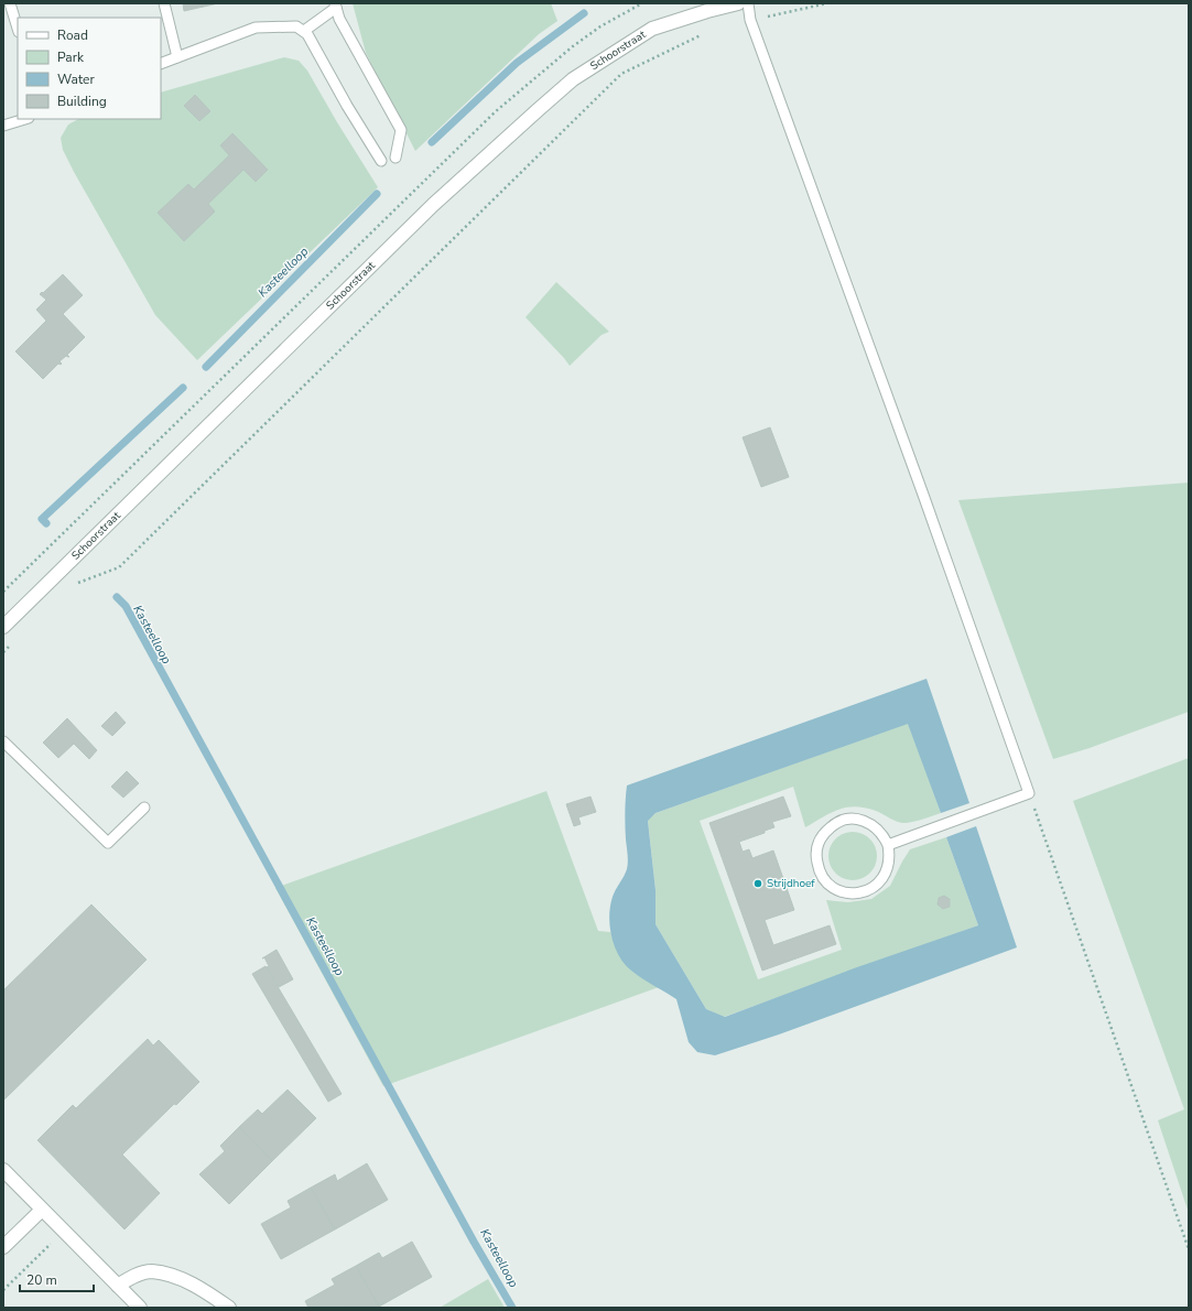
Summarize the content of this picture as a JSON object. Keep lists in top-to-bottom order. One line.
{"streets":{"street":["Schoorstraat"]},"water":["Kasteelloop"],"places":["Strijdhoef"],"legend":["Road","Park","Water","Building"],"scale_bar":"20 m"}
